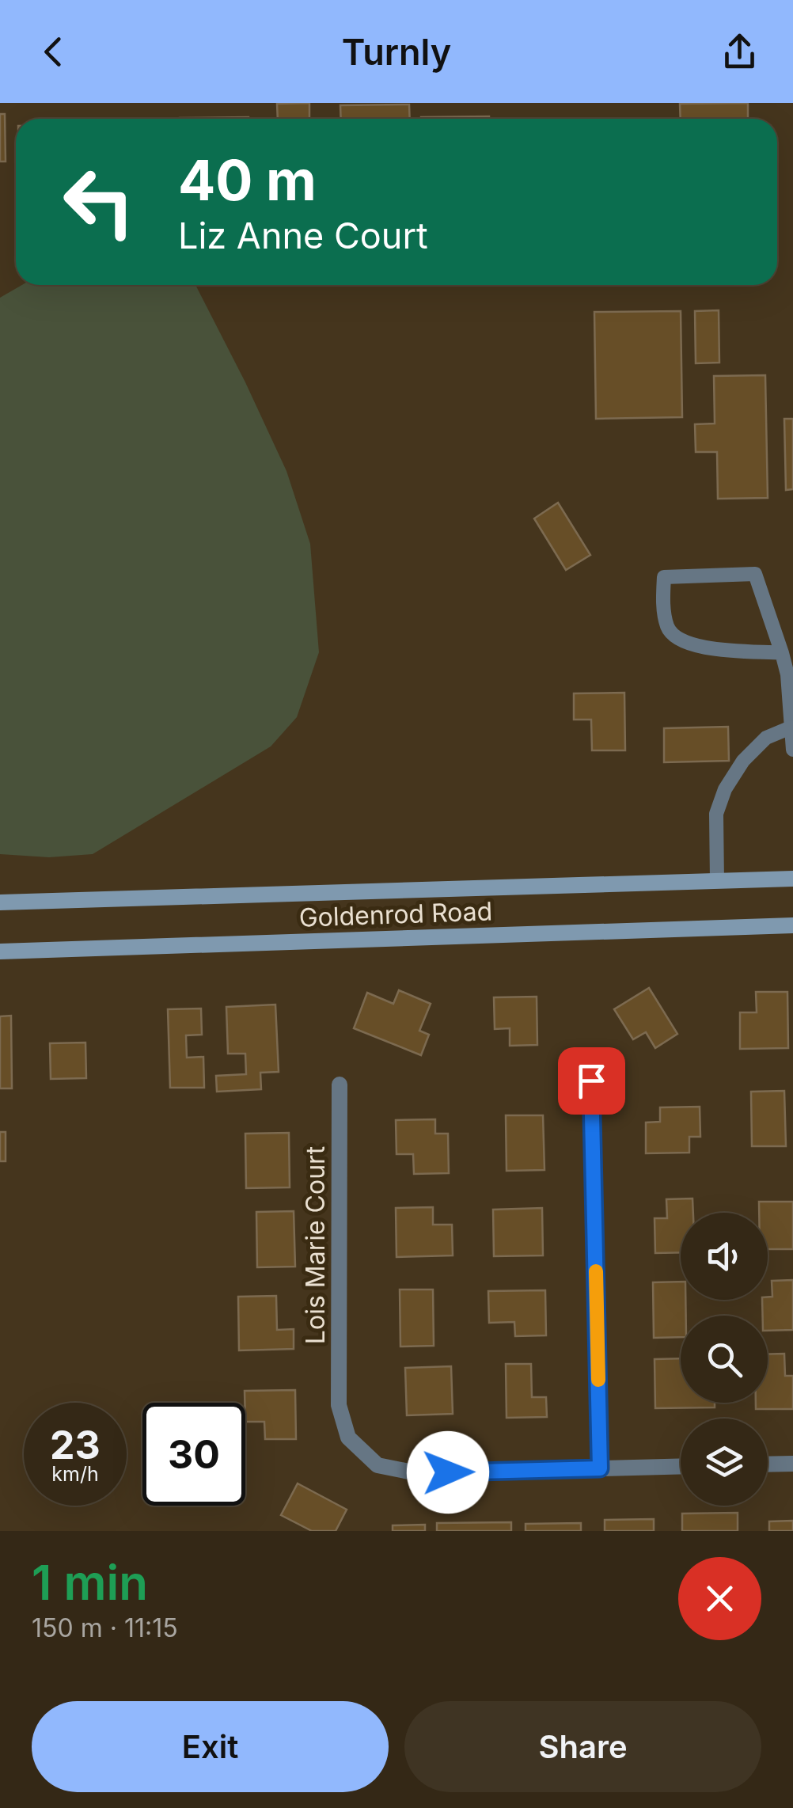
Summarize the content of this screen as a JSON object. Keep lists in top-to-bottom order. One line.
{"streets":{"main road":["Goldenrod Road"],"street":["Lois Marie Court"]},"page":{"header":"Turnly","turn":["40 m","Liz Anne Court"],"speed":"23 km/h","limit":"30","heading":["1 min","150 m · 11:15"],"buttons":["Exit","Share"]}}
